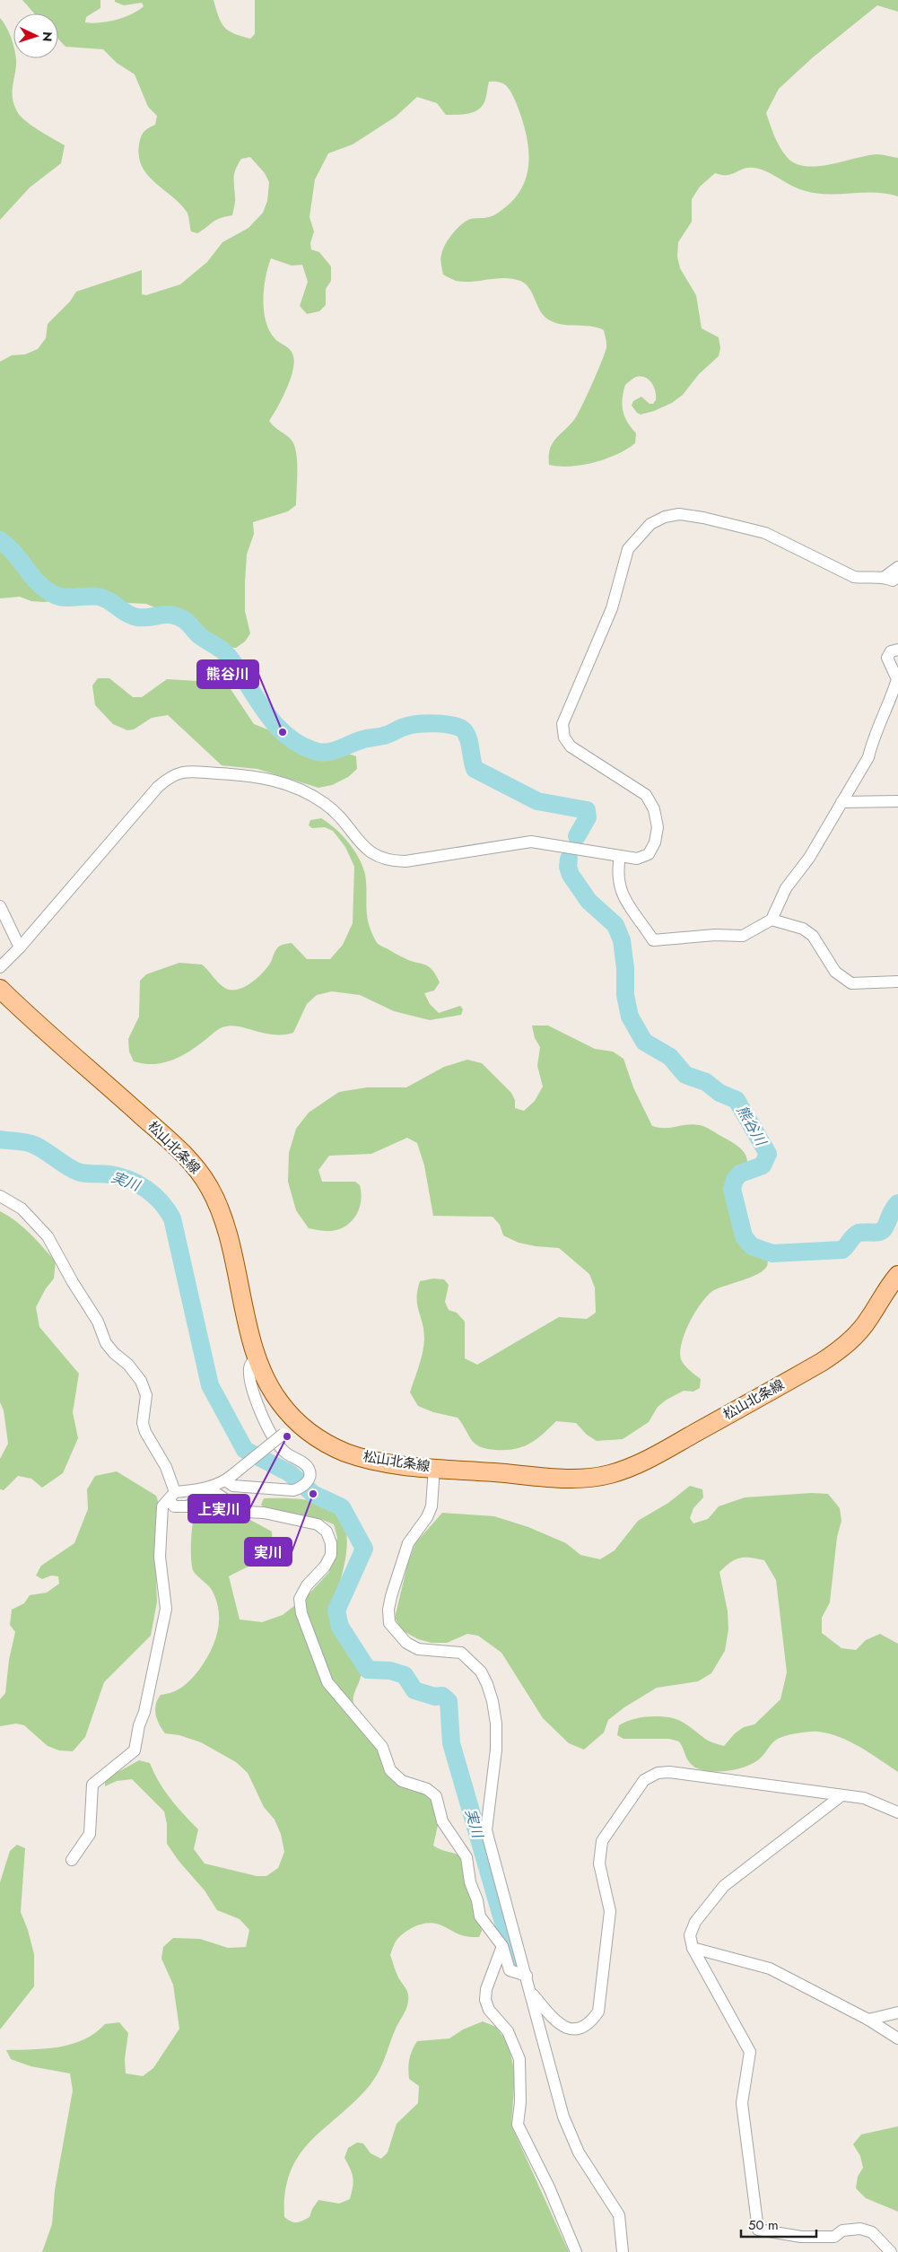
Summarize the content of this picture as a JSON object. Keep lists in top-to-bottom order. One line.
{"streets":{"main road":["松山北条線"]},"water":["熊谷川","実川"],"places":["熊谷川","上実川","実川"],"scale_bar":"50 m","north":"right"}
